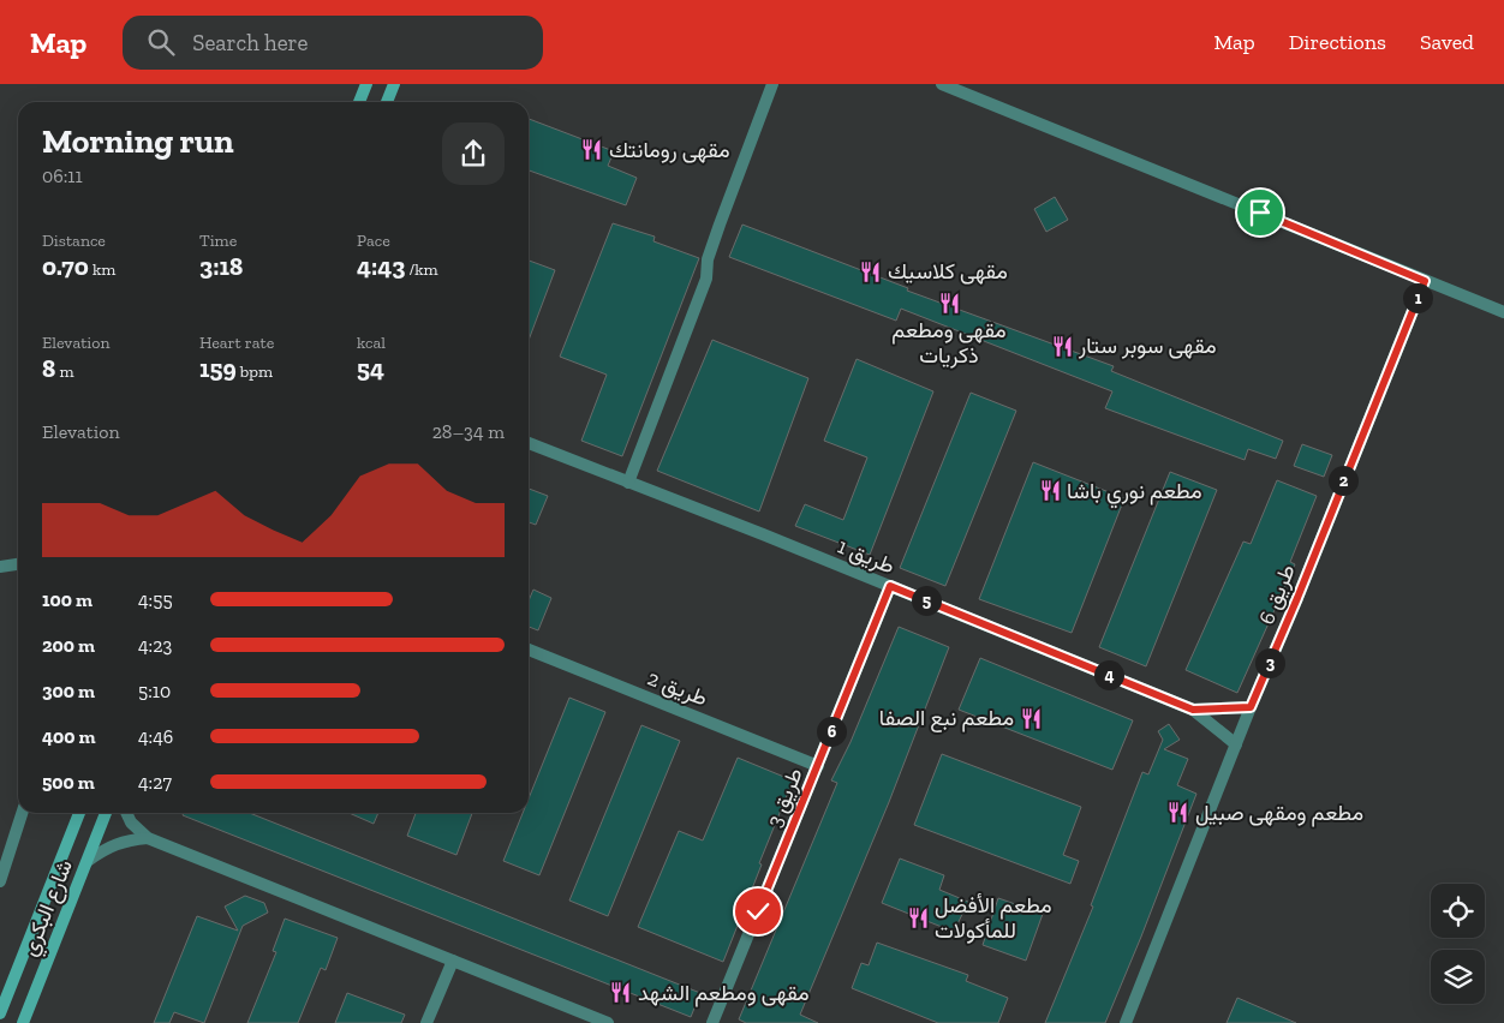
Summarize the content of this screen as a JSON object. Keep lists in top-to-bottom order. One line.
{"streets":{"main road":["شارع البكري"],"street":["طريق 1","طريق 6","طريق 2","طريق 3"]},"crossings":[["طريق 1","طريق 6"],["طريق 1","طريق 3"],["طريق 2","طريق 3"]],"places":{"restaurant":["مقهى رومانتك","مقهى كلاسيك","مقهى ومطعم ذكريات","مقهى سوبر ستار","مطعم نوري باشا","مطعم نبع الصفا","مطعم ومقهى صبيل","مطعم الأفضل للمأكولات","مقهى ومطعم الشهد"]},"page":{"header":"Map","search":"Search here","nav":["Map","Directions","Saved"],"heading":["Morning run","06:11"],"stats":[["Distance","0.70 km"],["Time","3:18"],["Pace","4:43 /km"],["Elevation","8 m"],["Heart rate","159 bpm"],["kcal","54"]],"pins":["1","2","5","3","4","6"],"chart":["Elevation","28–34 m"],"list":[{"name":"100 m","note":"4:55"},{"name":"200 m","note":"4:23"},{"name":"300 m","note":"5:10"},{"name":"400 m","note":"4:46"},{"name":"500 m","note":"4:27"}]}}
